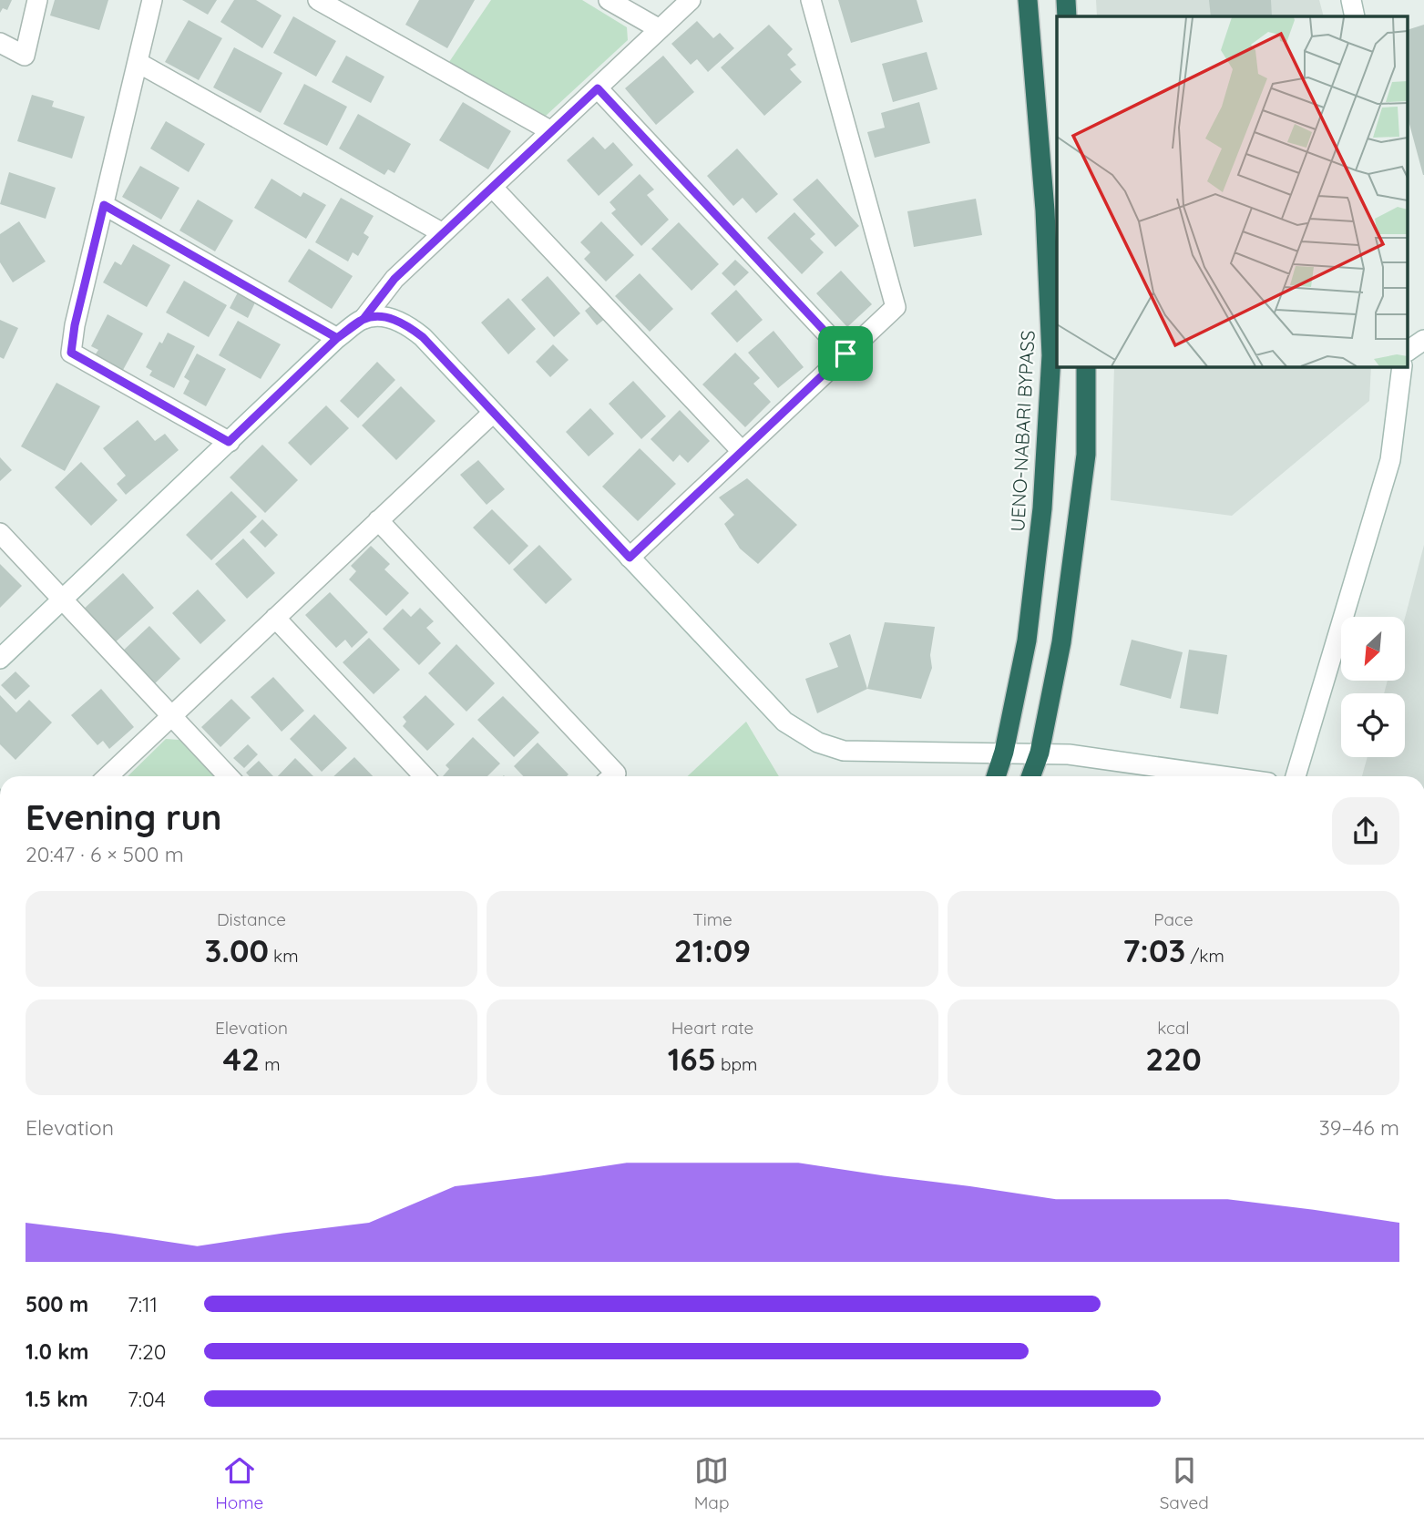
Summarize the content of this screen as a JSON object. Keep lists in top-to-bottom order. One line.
{"streets":{"highway":["UENO-NABARI BYPASS"]},"north":"bottom left","page":{"heading":["Evening run","20:47 · 6 × 500 m"],"stats":[["Distance","3.00 km"],["Time","21:09"],["Pace","7:03 /km"],["Elevation","42 m"],["Heart rate","165 bpm"],["kcal","220"]],"chart":["Elevation","39–46 m"],"list":[{"name":"500 m","note":"7:11"},{"name":"1.0 km","note":"7:20"},{"name":"1.5 km","note":"7:04"}],"tabs":["Home","Map","Saved"]}}
